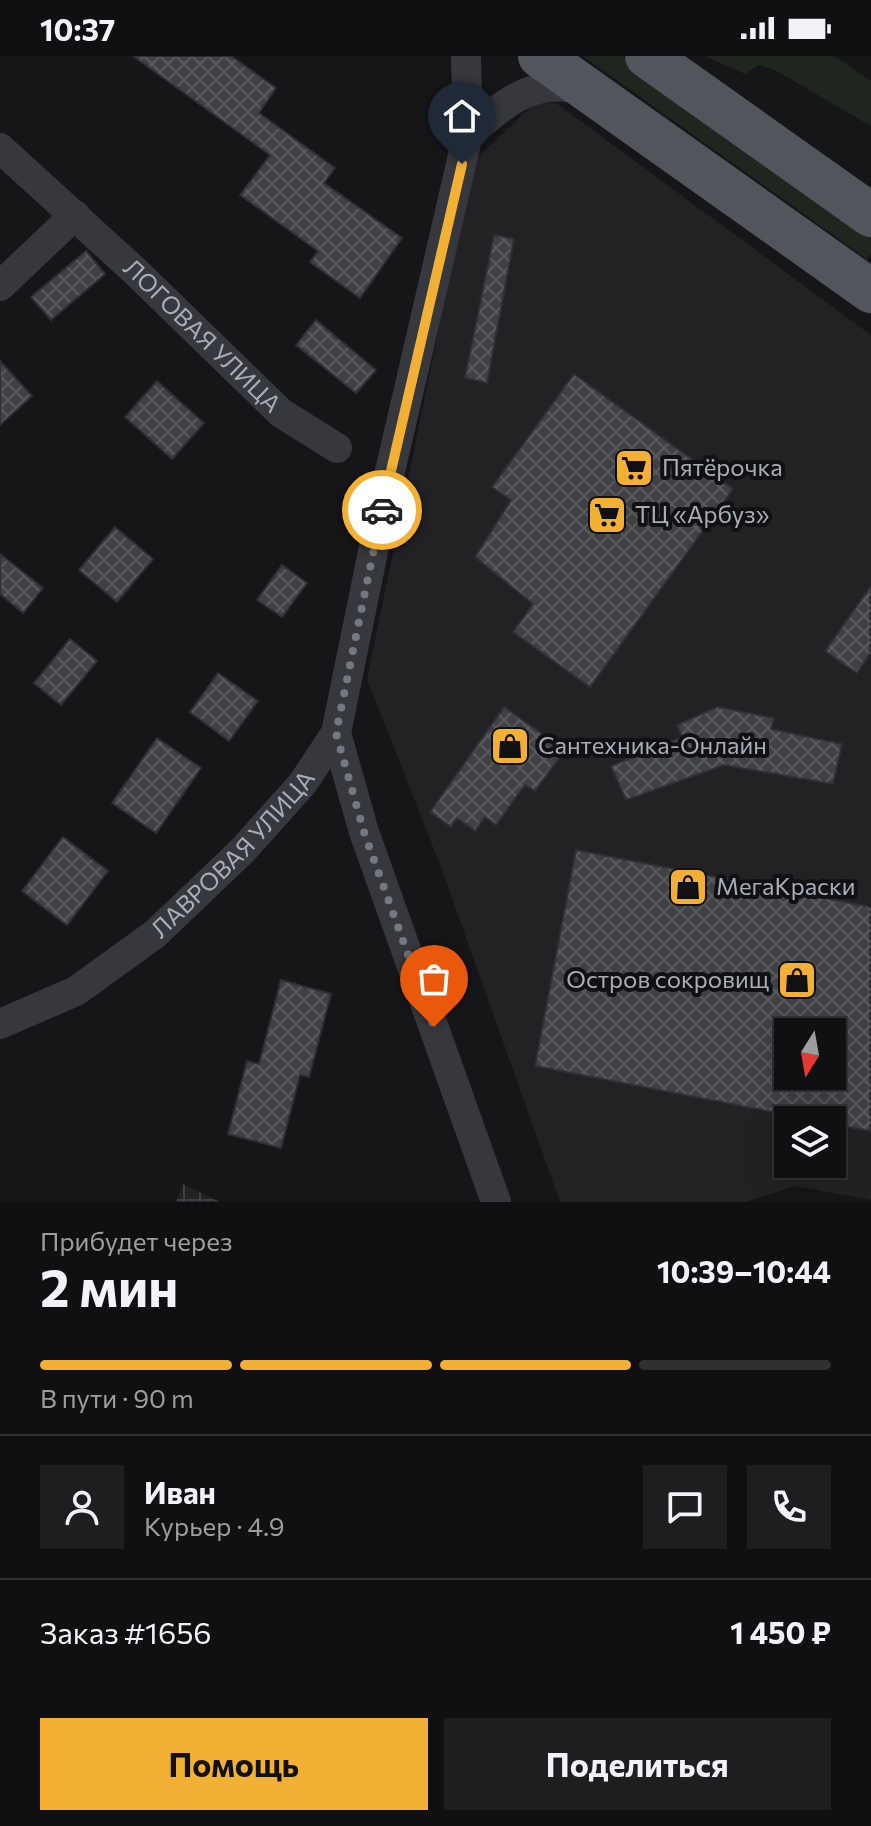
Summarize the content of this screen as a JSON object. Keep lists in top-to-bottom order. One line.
{"streets":{"street":["ЛОГОВАЯ УЛИЦА","ЛАВРОВАЯ УЛИЦА"]},"places":{"supermarket":["Пятёрочка","ТЦ «Арбуз»"],"shop":["Сантехника-Онлайн","МегаКраски","Остров сокровищ"]},"north":"bottom","page":{"status":"10:37","heading":["2 мин","Прибудет через","10:39–10:44"],"panel":["Иван","Курьер · 4.9","Заказ #1656","1 450 ₽"],"bar":"В пути · 90 m","buttons":["Помощь","Поделиться"]}}
